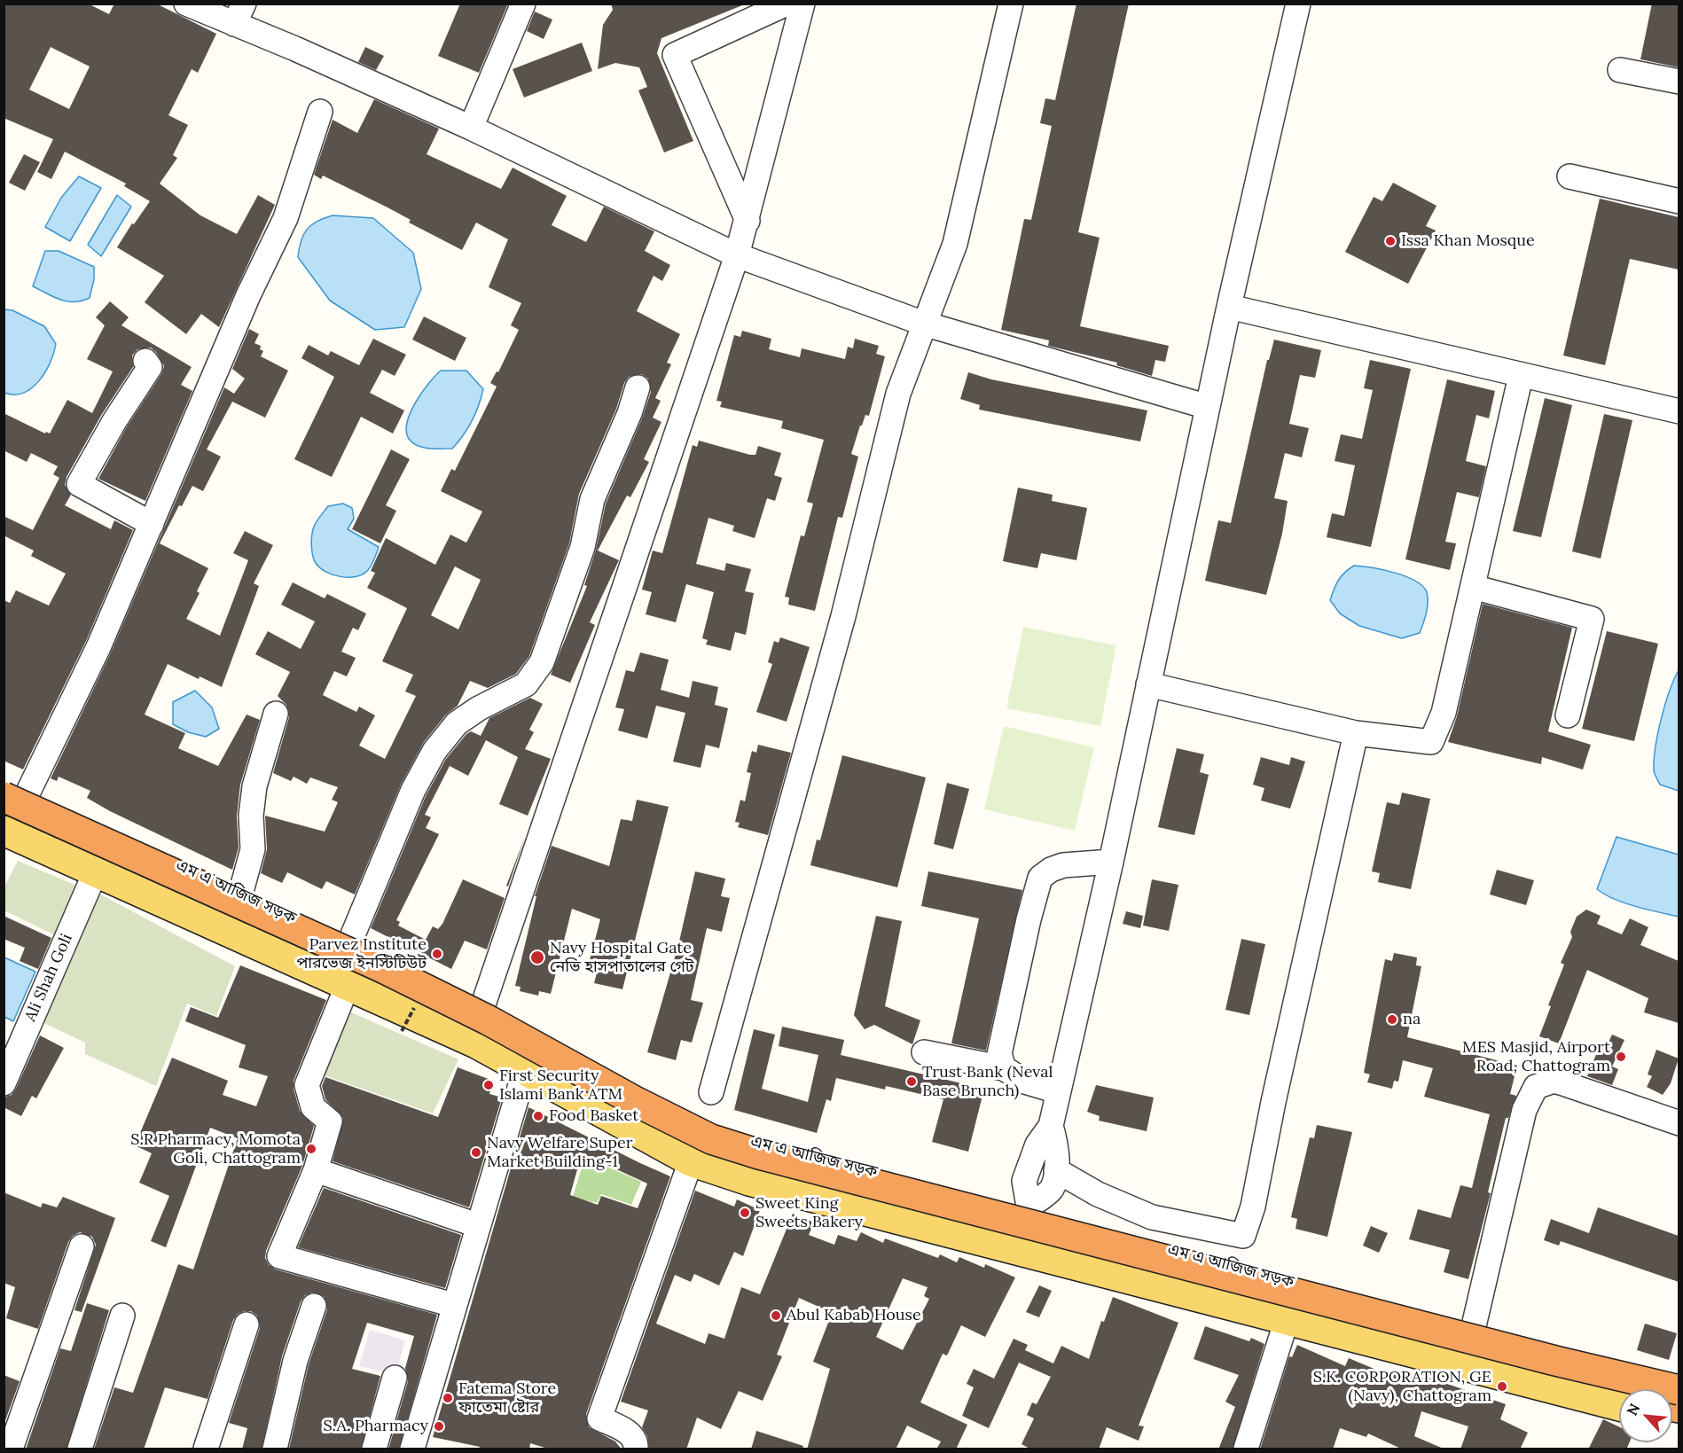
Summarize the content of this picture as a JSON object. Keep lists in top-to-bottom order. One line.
{"streets":{"main road":["এম এ আজিজ সড়ক"],"street":["Ali Shah Goli"]},"places":["Issa Khan Mosque","Parvez Institute পারভেজ ইনস্টিটিউট","Navy Hospital Gate নেভি হাসপাতালের গেট","na","MES Masjid, Airport Road, Chattogram","Trust Bank (Neval Base Brunch)","First Security Islami Bank ATM","Food Basket","S.R Pharmacy, Momota Goli, Chattogram","Navy Welfare Super Market Building-1","Sweet King Sweets Bakery","Abul Kabab House","S.K. CORPORATION, GE (Navy), Chattogram","Fatema Store ফাতেমা ষ্টোর","S.A. Pharmacy"],"north":"top left"}
